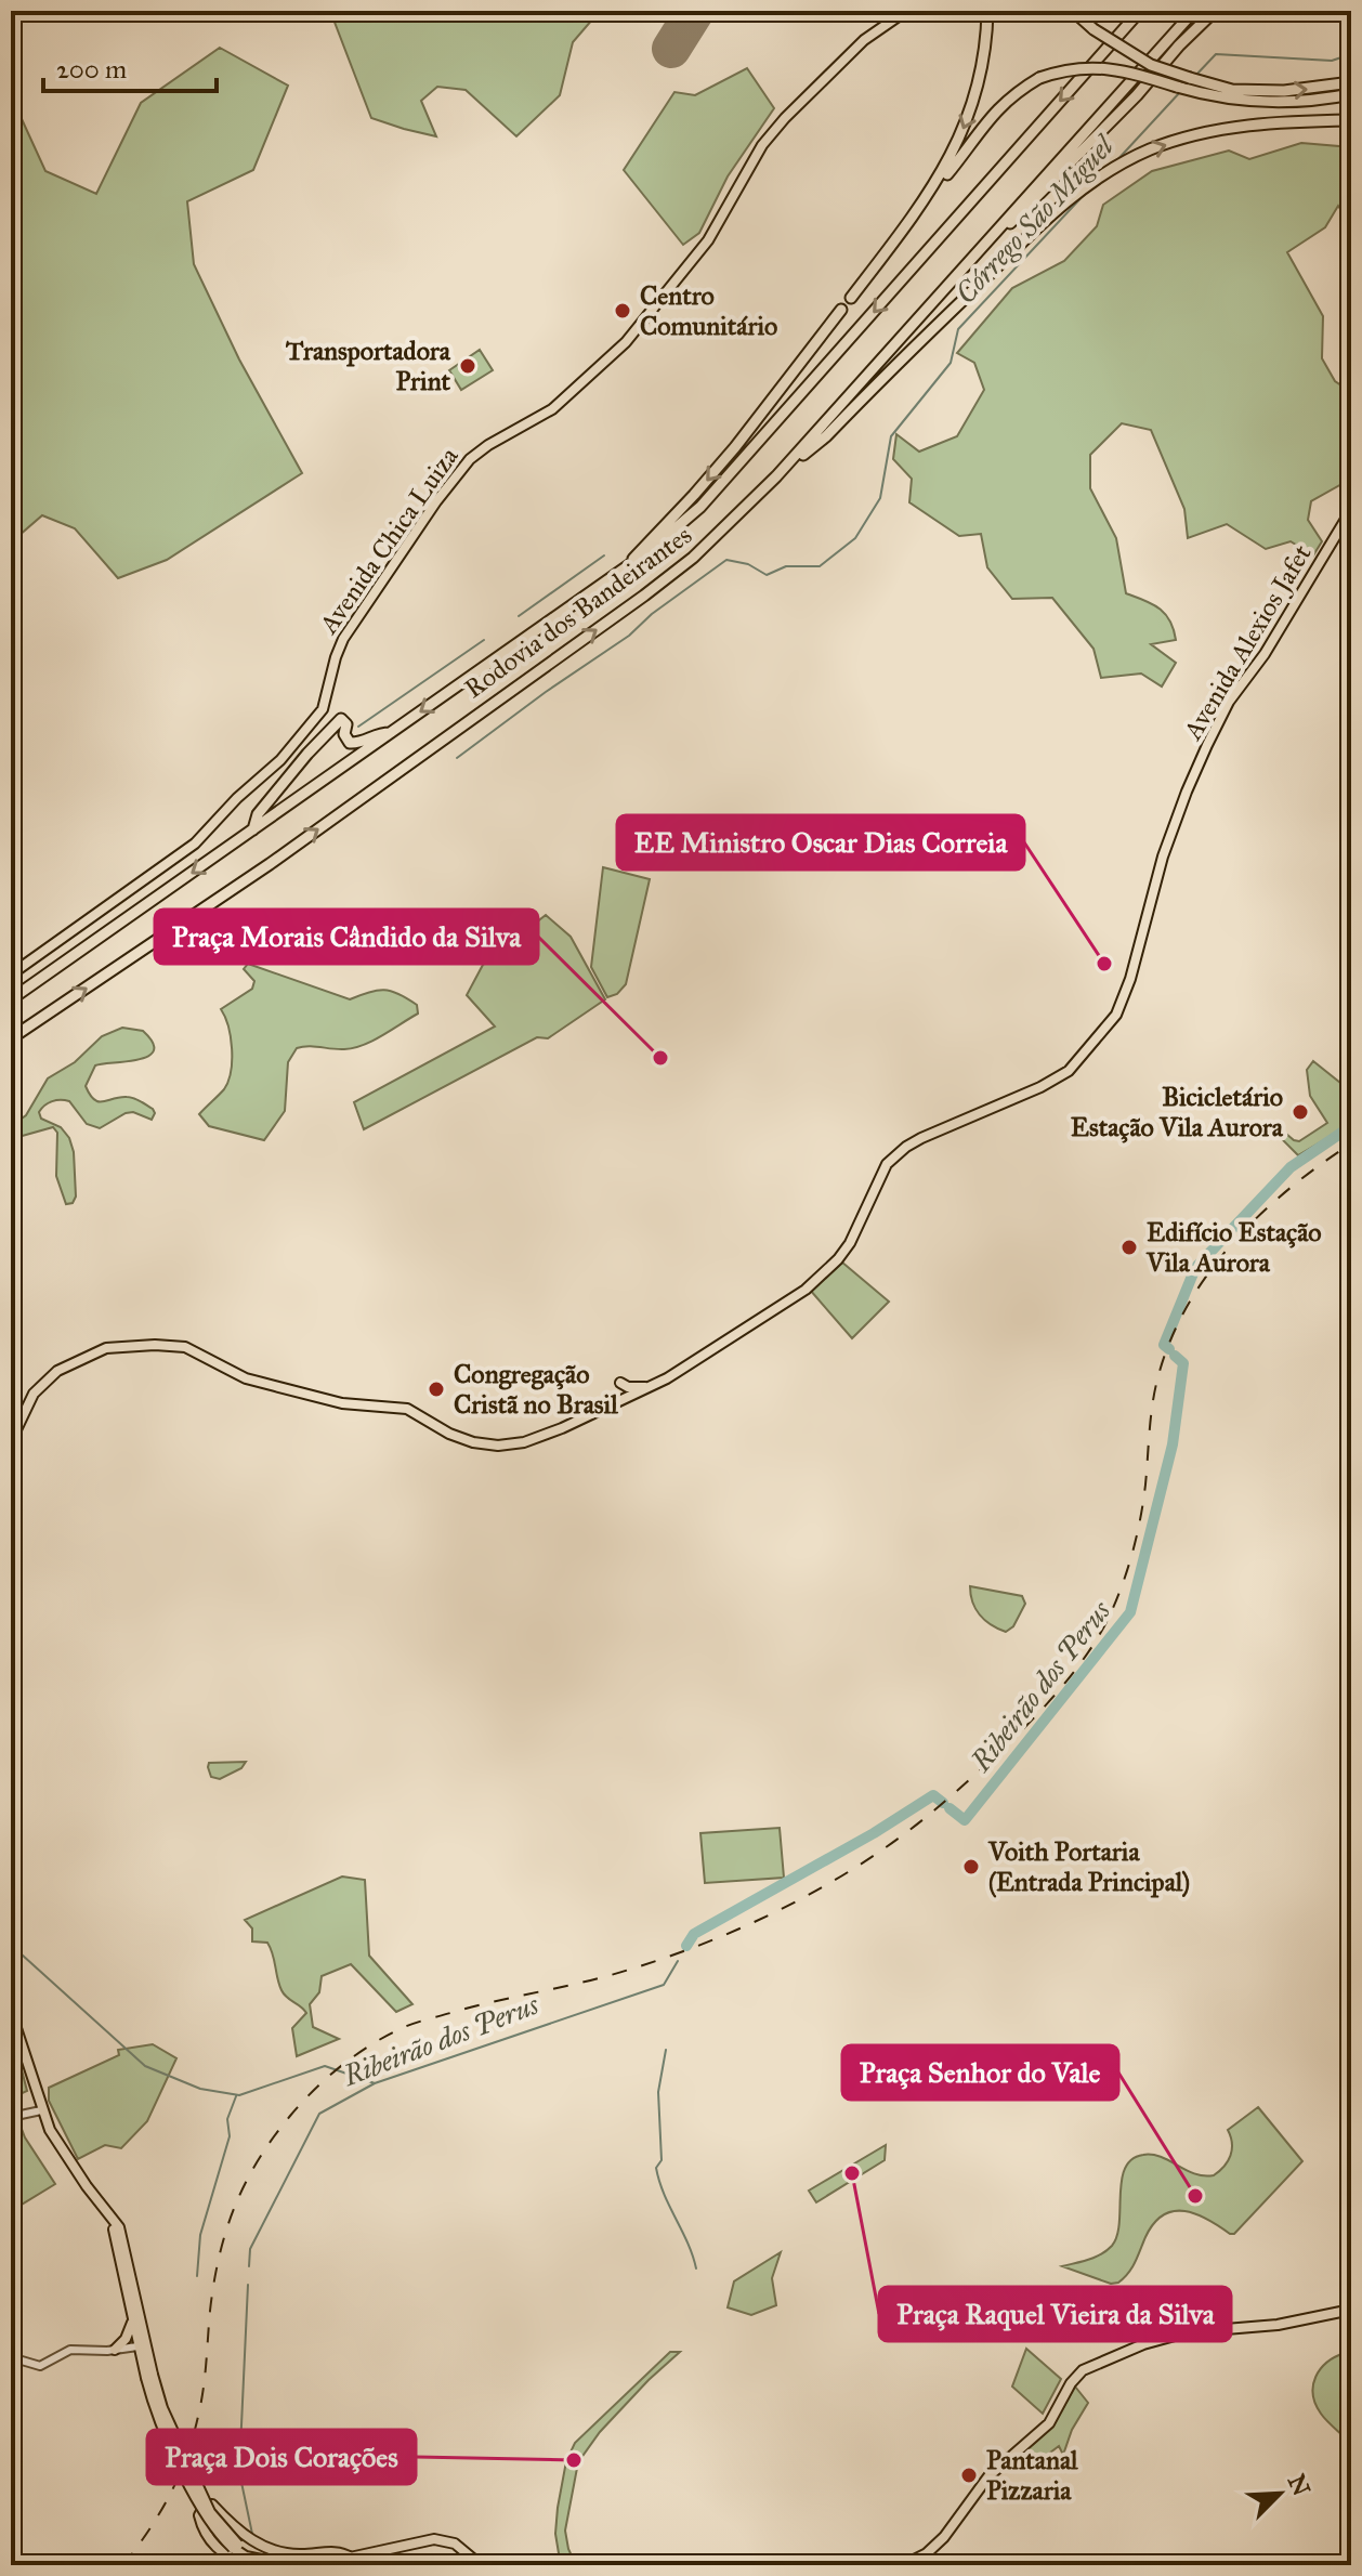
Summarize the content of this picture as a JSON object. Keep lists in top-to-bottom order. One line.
{"streets":{"highway":["Rodovia dos Bandeirantes"],"main road":["Avenida Chica Luiza","Avenida Alexios Jafet"]},"water":["Córrego São Miguel","Ribeirão dos Perus"],"places":["Centro Comunitário","Transportadora Print","EE Ministro Oscar Dias Correia","Praça Morais Cândido da Silva","Bicicletário Estação Vila Aurora","Edifício Estação Vila Aurora","Congregação Cristã no Brasil","Voith Portaria (Entrada Principal)","Praça Raquel Vieira da Silva","Praça Senhor do Vale","Praça Dois Corações","Pantanal Pizzaria"],"scale_bar":"200 m","north":"top right"}
